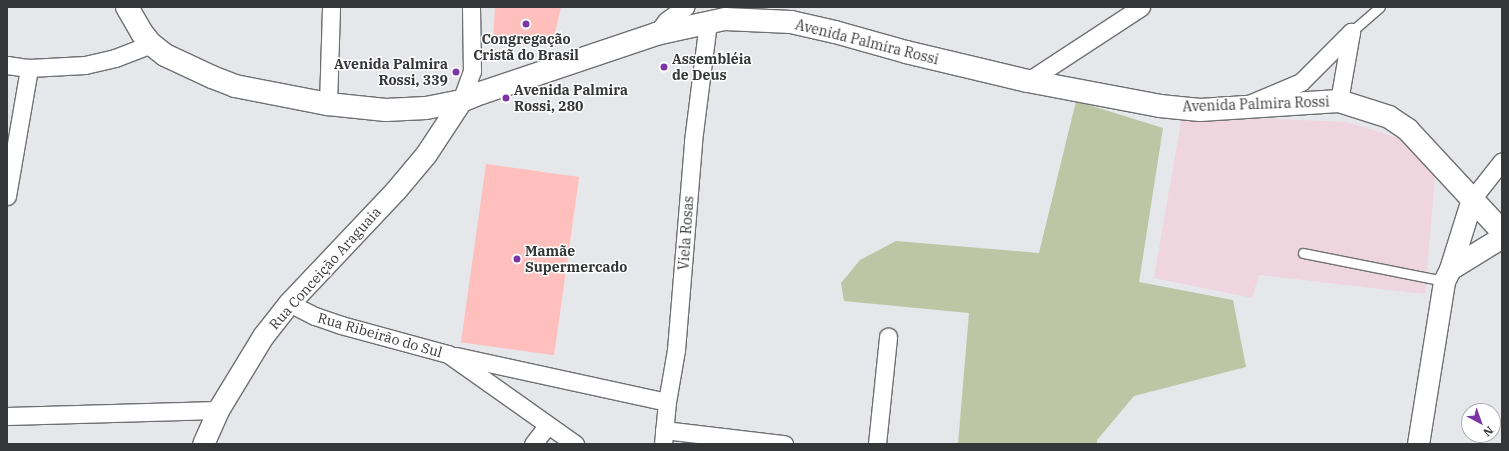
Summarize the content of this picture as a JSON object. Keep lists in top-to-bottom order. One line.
{"streets":{"main road":["Avenida Palmira Rossi"],"street":["Viela Rosas","Rua Conceição Araguaia","Rua Ribeirão do Sul"]},"crossings":[["Avenida Palmira Rossi","Viela Rosas"],["Avenida Palmira Rossi","Rua Conceição Araguaia"],["Rua Conceição Araguaia","Rua Ribeirão do Sul"]],"places":["Congregação Cristã do Brasil","Assembléia de Deus","Avenida Palmira Rossi, 339","Avenida Palmira Rossi, 280","Mamãe Supermercado"],"north":"bottom right"}
